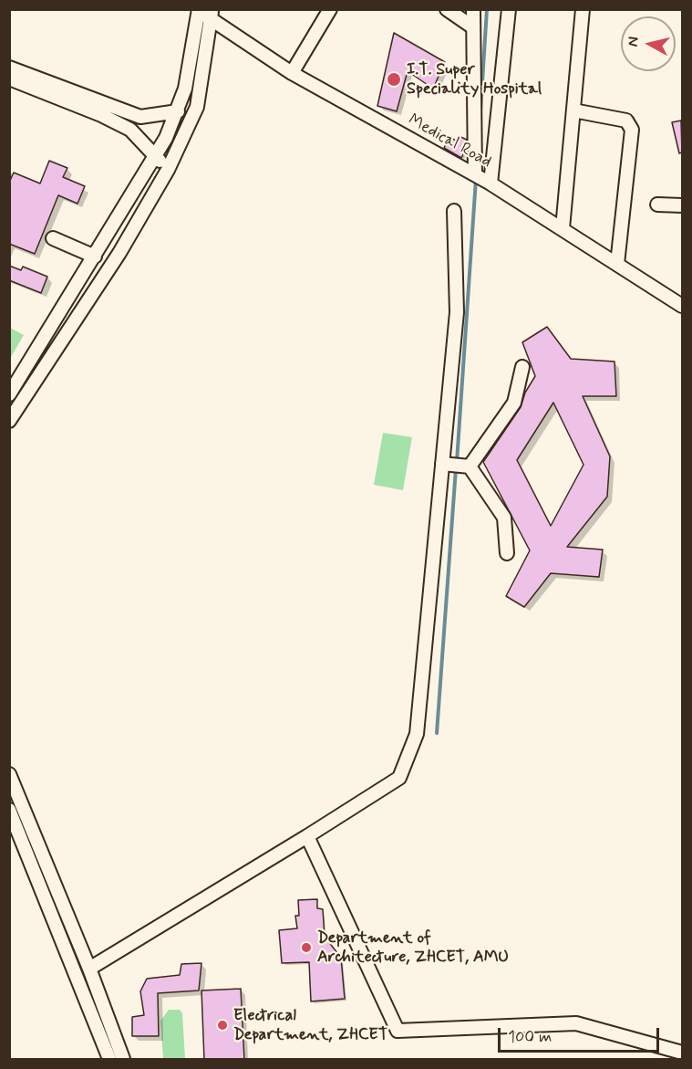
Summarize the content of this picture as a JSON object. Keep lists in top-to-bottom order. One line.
{"streets":{"street":["Medical Road"]},"places":["I.T. Super Speciality Hospital","Department of Architecture, ZHCET, AMU","Electrical Department, ZHCET"],"scale_bar":"100 m","north":"left"}
